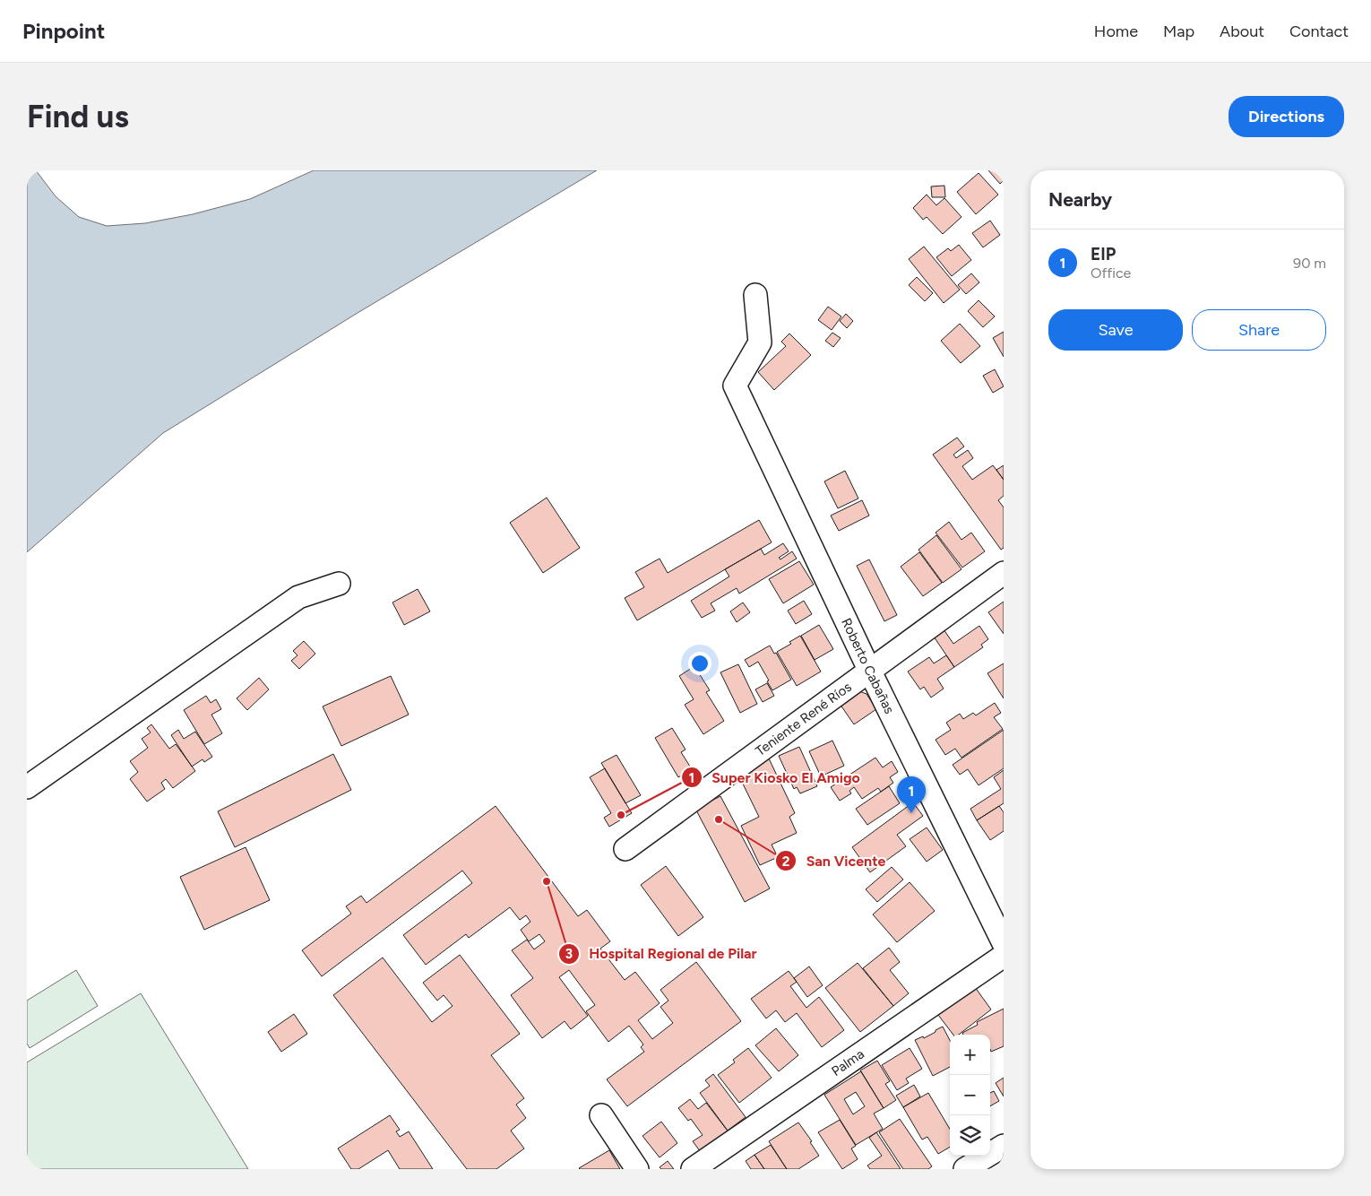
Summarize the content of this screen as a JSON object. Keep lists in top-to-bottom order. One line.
{"streets":{"street":["Roberto Cabañas","Teniente René Ríos","Palma"]},"crossings":[["Roberto Cabañas","Teniente René Ríos"]],"places":["Super Kiosko El Amigo","San Vicente","Hospital Regional de Pilar"],"page":{"header":"Pinpoint","nav":["Home","Map","About","Contact"],"buttons":["Directions",["Save","Share"]],"title":"Find us","heading":"Nearby","list":[{"mark":"1","name":"EIP","note":"Office","value":"90 m"}],"pins":"1","map_buttons":["+","−"]}}
